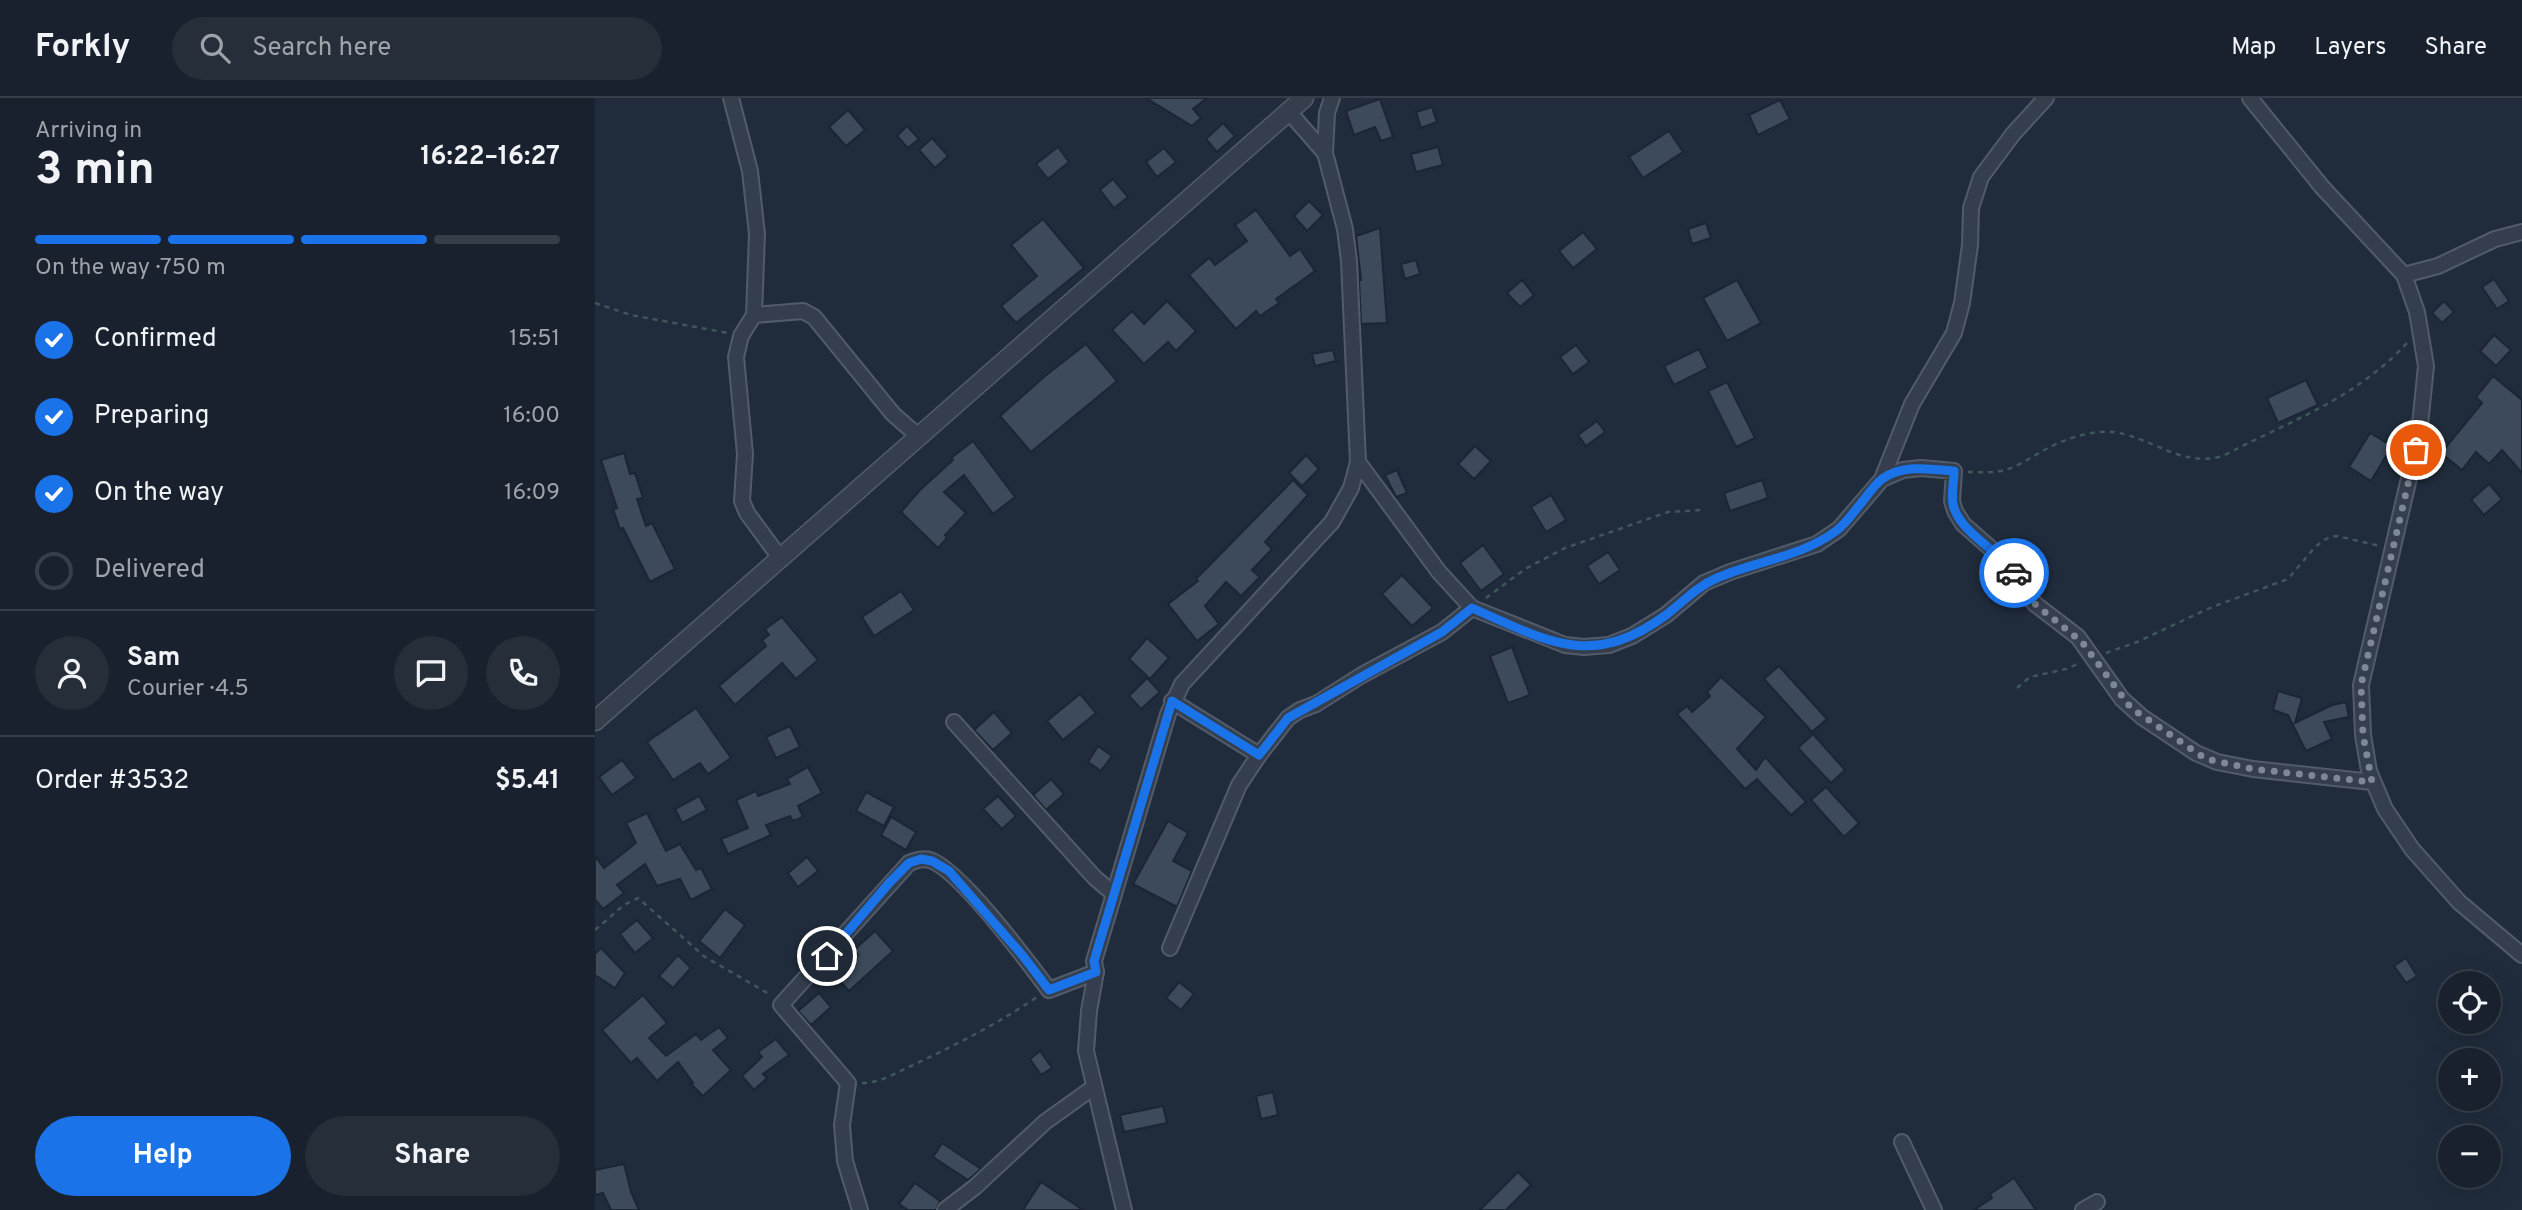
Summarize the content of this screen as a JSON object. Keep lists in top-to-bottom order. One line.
{"page":{"header":"Forkly","search":"Search here","nav":["Map","Layers","Share"],"heading":["3 min","Arriving in","16:22–16:27"],"panel":["Sam","Courier · 4.5","Order #3532","$5.41"],"bar":"On the way · 750 m","list":[["Confirmed","15:51"],["Preparing","16:00"],["On the way","16:09"],"Delivered"],"map_buttons":["+","−"],"buttons":["Help","Share"]}}
